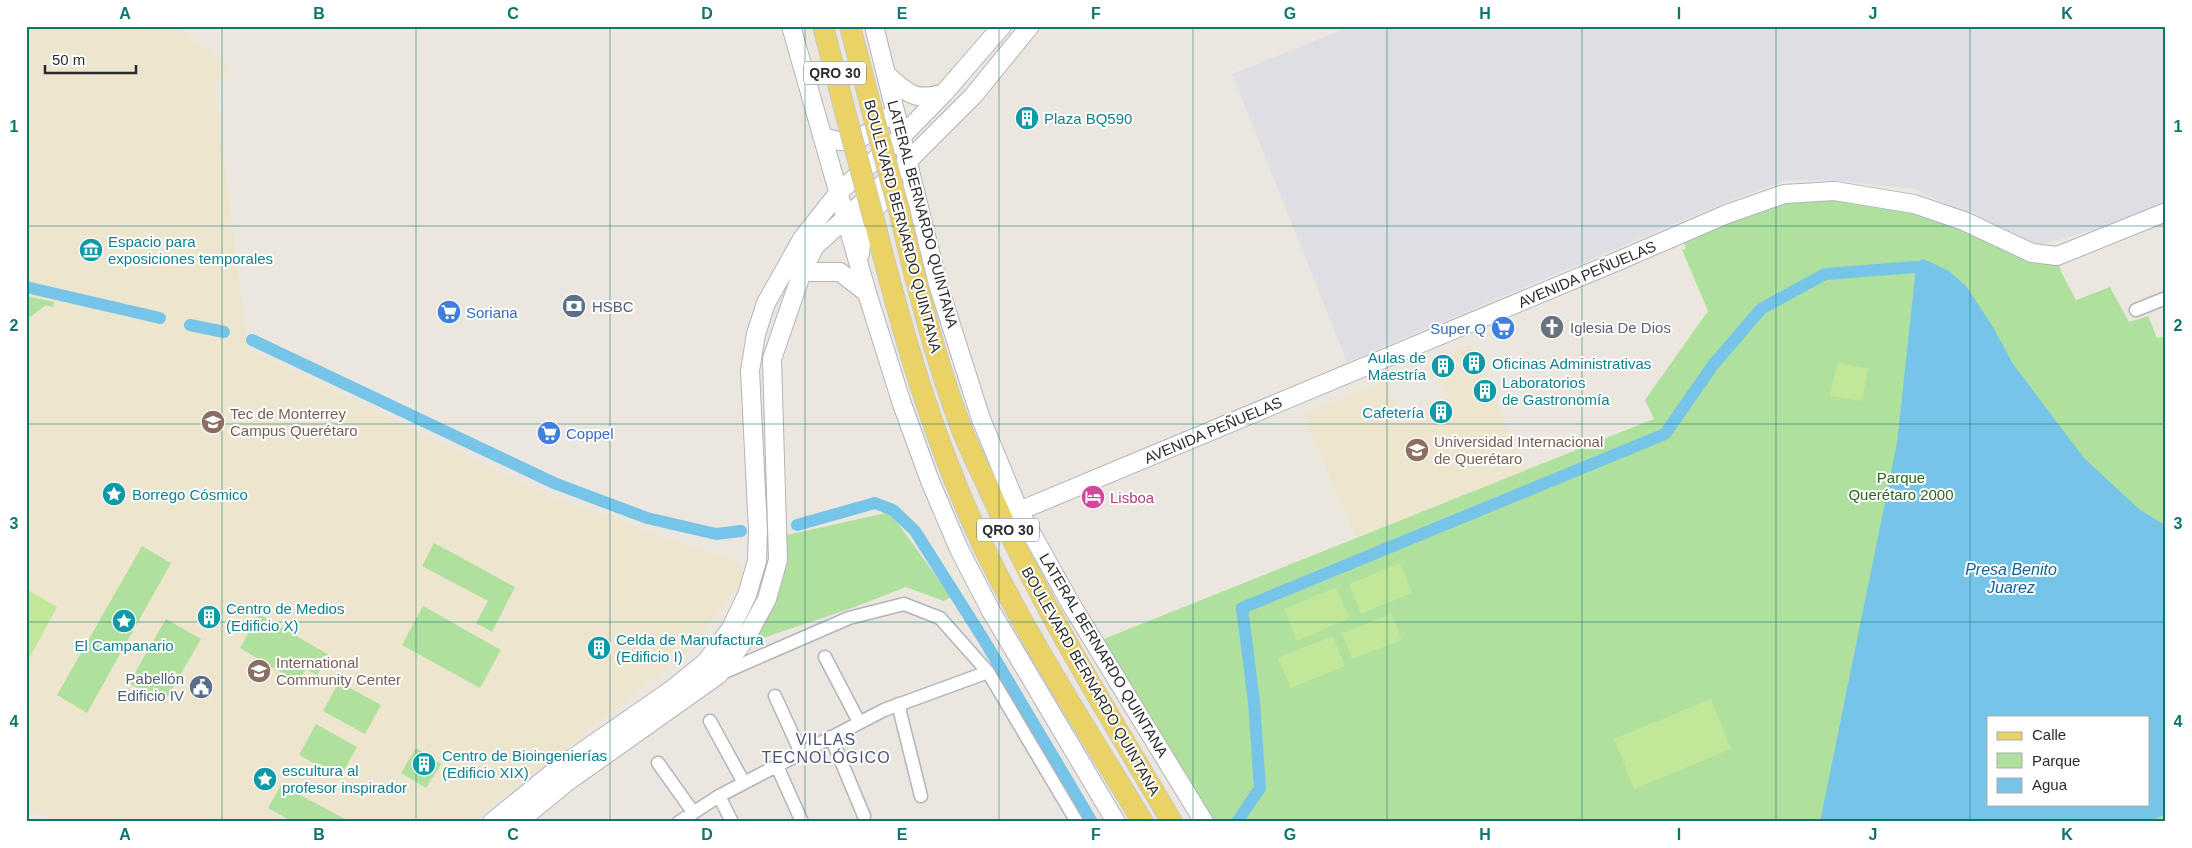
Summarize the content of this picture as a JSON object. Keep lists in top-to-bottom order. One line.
{"streets":{"main road":["QRO 30","BOULEVARD BERNARDO QUINTANA"],"street":["LATERAL BERNARDO QUINTANA","AVENIDA PEÑUELAS"]},"crossings":[["LATERAL BERNARDO QUINTANA","AVENIDA PEÑUELAS"]],"districts":["VILLAS TECNOLÓGICO"],"water":["Presa Benito Juarez"],"parks":["Parque Querétaro 2000"],"places":{"building":["Plaza BQ590","Oficinas Administrativas","Aulas de Maestría","Laboratorios de Gastronomía","Cafetería","Centro de Medios (Edificio X)","Celda de Manufactura (Edificio I)","Centro de Bioingenierías (Edificio XIX)"],"museum":["Espacio para exposiciones temporales"],"bank":["HSBC"],"supermarket":["Soriana","Super Q","Coppel"],"church":["Iglesia De Dios"],"school or university":["Tec de Monterrey Campus Querétaro","Universidad Internacional de Querétaro","International Community Center"],"place":["Borrego Cósmico","El Campanario","escultura al profesor inspirador"],"hotel":["Lisboa"],"public building":["Pabellón Edificio IV"]},"legend":["Calle","Parque","Agua"],"scale_bar":"50 m","grid":{"columns":["A","B","C","D","E","F","G","H","I","J","K"],"rows":["1","2","3","4"]}}
